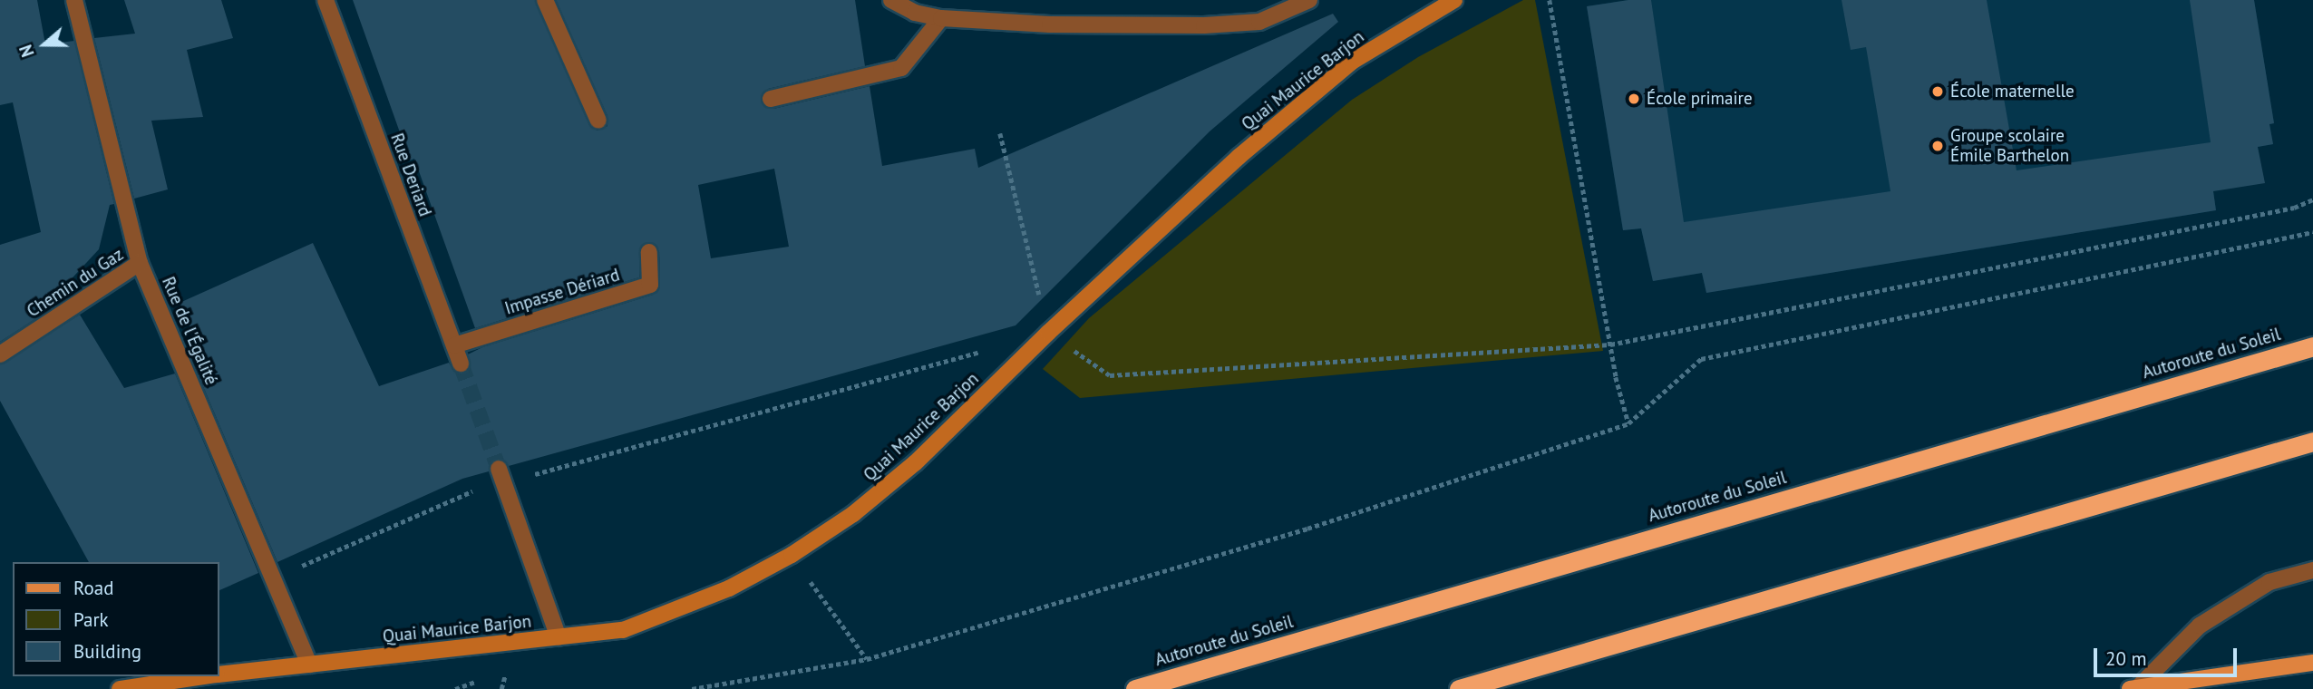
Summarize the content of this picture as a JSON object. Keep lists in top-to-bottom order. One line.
{"streets":{"highway":["Autoroute du Soleil"],"street":["Quai Maurice Barjon","Rue Deriard","Chemin du Gaz","Impasse Dériard","Rue de l'Égalité"]},"crossings":[["Quai Maurice Barjon","Rue de l'Égalité"],["Rue Deriard","Impasse Dériard"],["Chemin du Gaz","Rue de l'Égalité"]],"places":["École maternelle","École primaire","Groupe scolaire Émile Barthelon"],"legend":["Road","Park","Building"],"scale_bar":"20 m","north":"left"}
